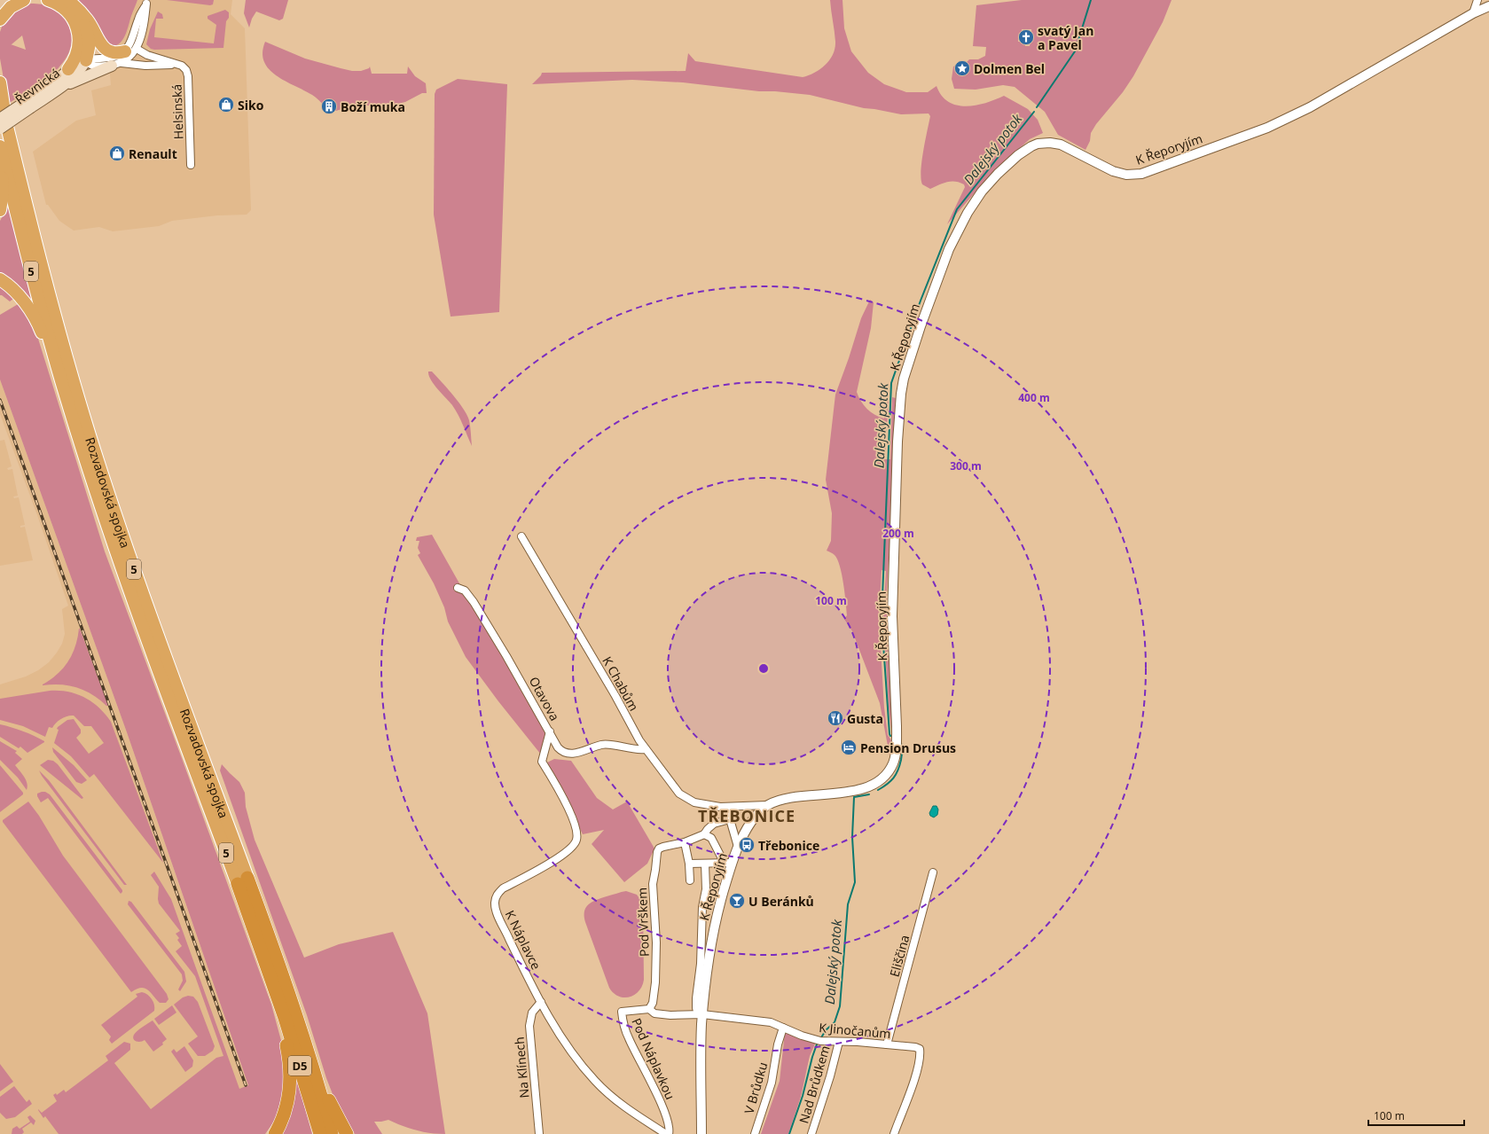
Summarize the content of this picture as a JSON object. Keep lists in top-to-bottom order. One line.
{"streets":{"highway":["5","Rozvadovská spojka","D5"],"main road":["Řevnická"],"street":["Helsinská","K Řeporyjím","K Chabům","Otavova","Pod Vrškem","K Náplavce","Eliščina","K Jinočanům","Pod Náplavkou","Na Klínech","Nad Brůdkem","V Brůdku"]},"crossings":[["Řevnická","Rozvadovská spojka"],["K Řeporyjím","K Chabům"],["K Řeporyjím","K Jinočanům"],["K Řeporyjím","Pod Náplavkou"],["Rozvadovská spojka","D5"],["K Chabům","Otavova"],["Otavova","K Náplavce"],["Pod Vrškem","Pod Náplavkou"],["K Náplavce","Pod Náplavkou"],["K Náplavce","Na Klínech"],["Eliščina","K Jinočanům"],["K Jinočanům","Pod Náplavkou"],["K Jinočanům","Nad Brůdkem"],["K Jinočanům","V Brůdku"]],"districts":["TŘEBONICE"],"water":["Dalejský potok"],"places":{"church":["svatý Jan a Pavel"],"place":["Dolmen Bel"],"shop":["Siko","Renault"],"building":["Boží muka"],"restaurant":["Gusta"],"hotel":["Pension Drusus"],"bus stop":["Třebonice"],"bar":["U Beránků"]},"scale_bar":"100 m","rings":["400 m","300 m","200 m","100 m"]}
